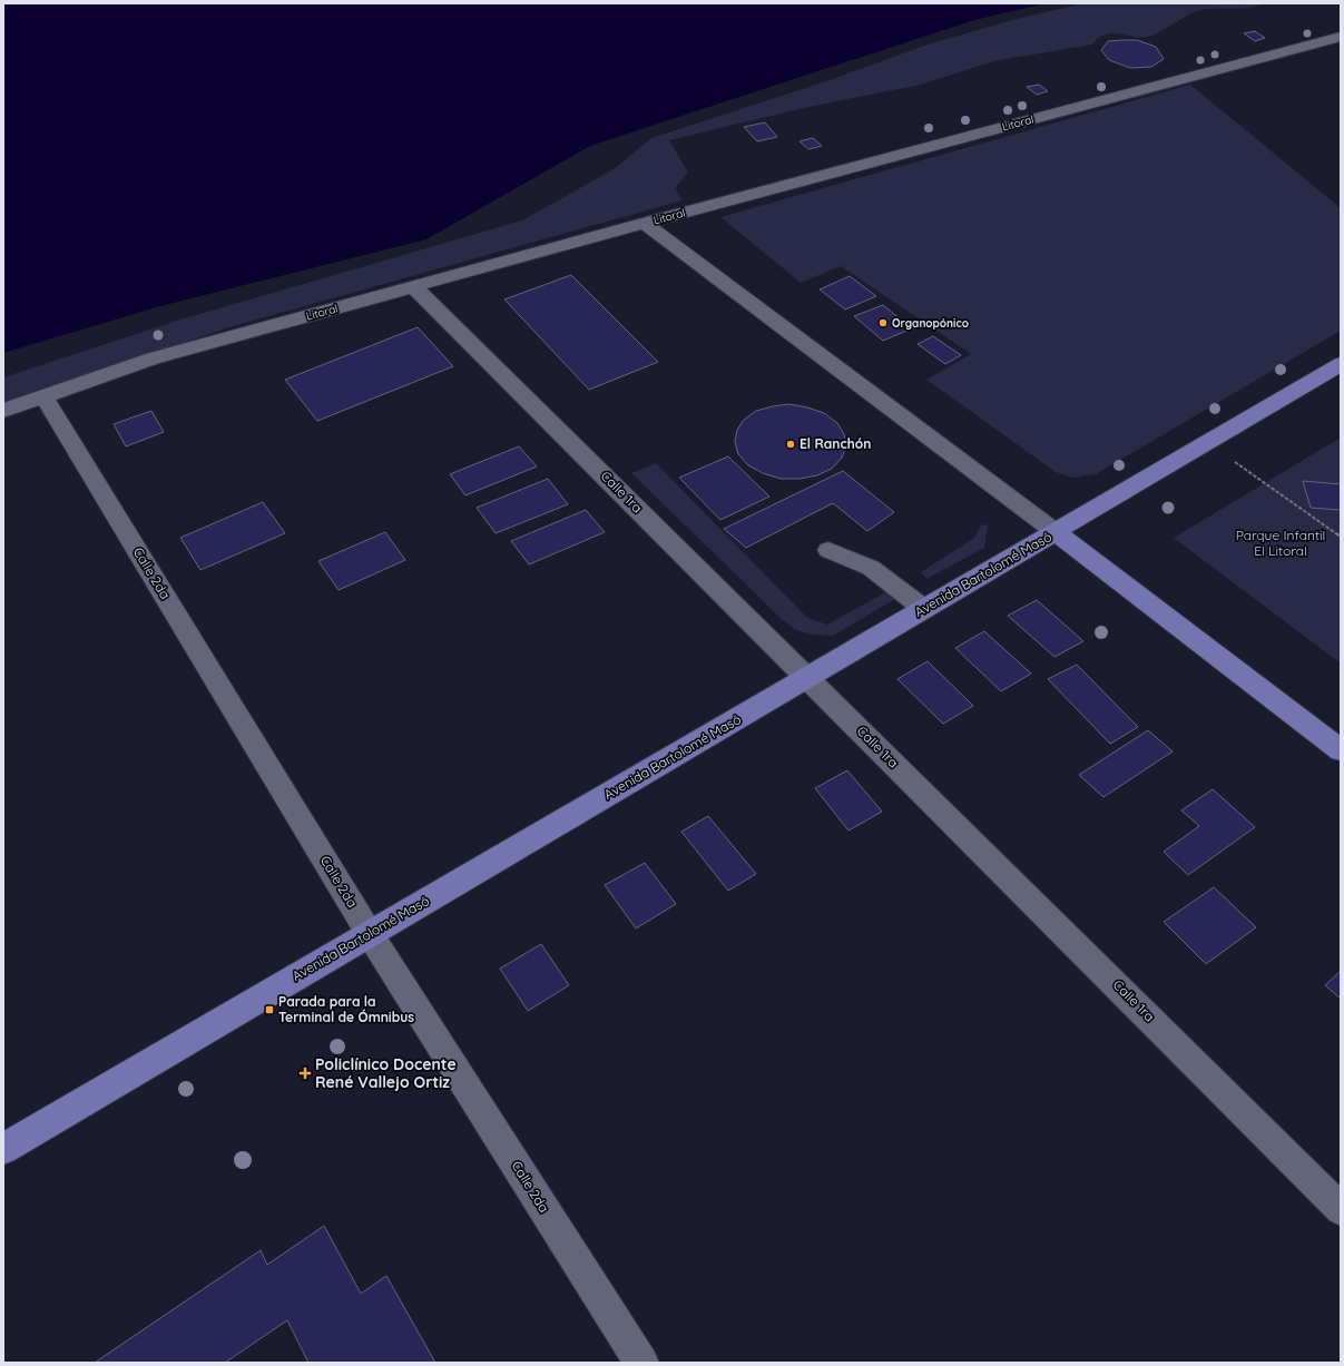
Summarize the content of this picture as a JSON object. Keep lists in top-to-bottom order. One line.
{"streets":{"main road":["Avenida Bartolomé Masó"],"street":["Litoral","Calle 1ra","Calle 2da"]},"crossings":[["Litoral","Calle 1ra"],["Litoral","Calle 2da"],["Calle 1ra","Avenida Bartolomé Masó"],["Calle 2da","Avenida Bartolomé Masó"]],"parks":["Parque Infantil El Litoral"],"places":{"other":["Organopónico","El Ranchón"],"transit":["Parada para la Terminal de Ómnibus"],"health":["Policlínico Docente René Vallejo Ortiz"]}}
